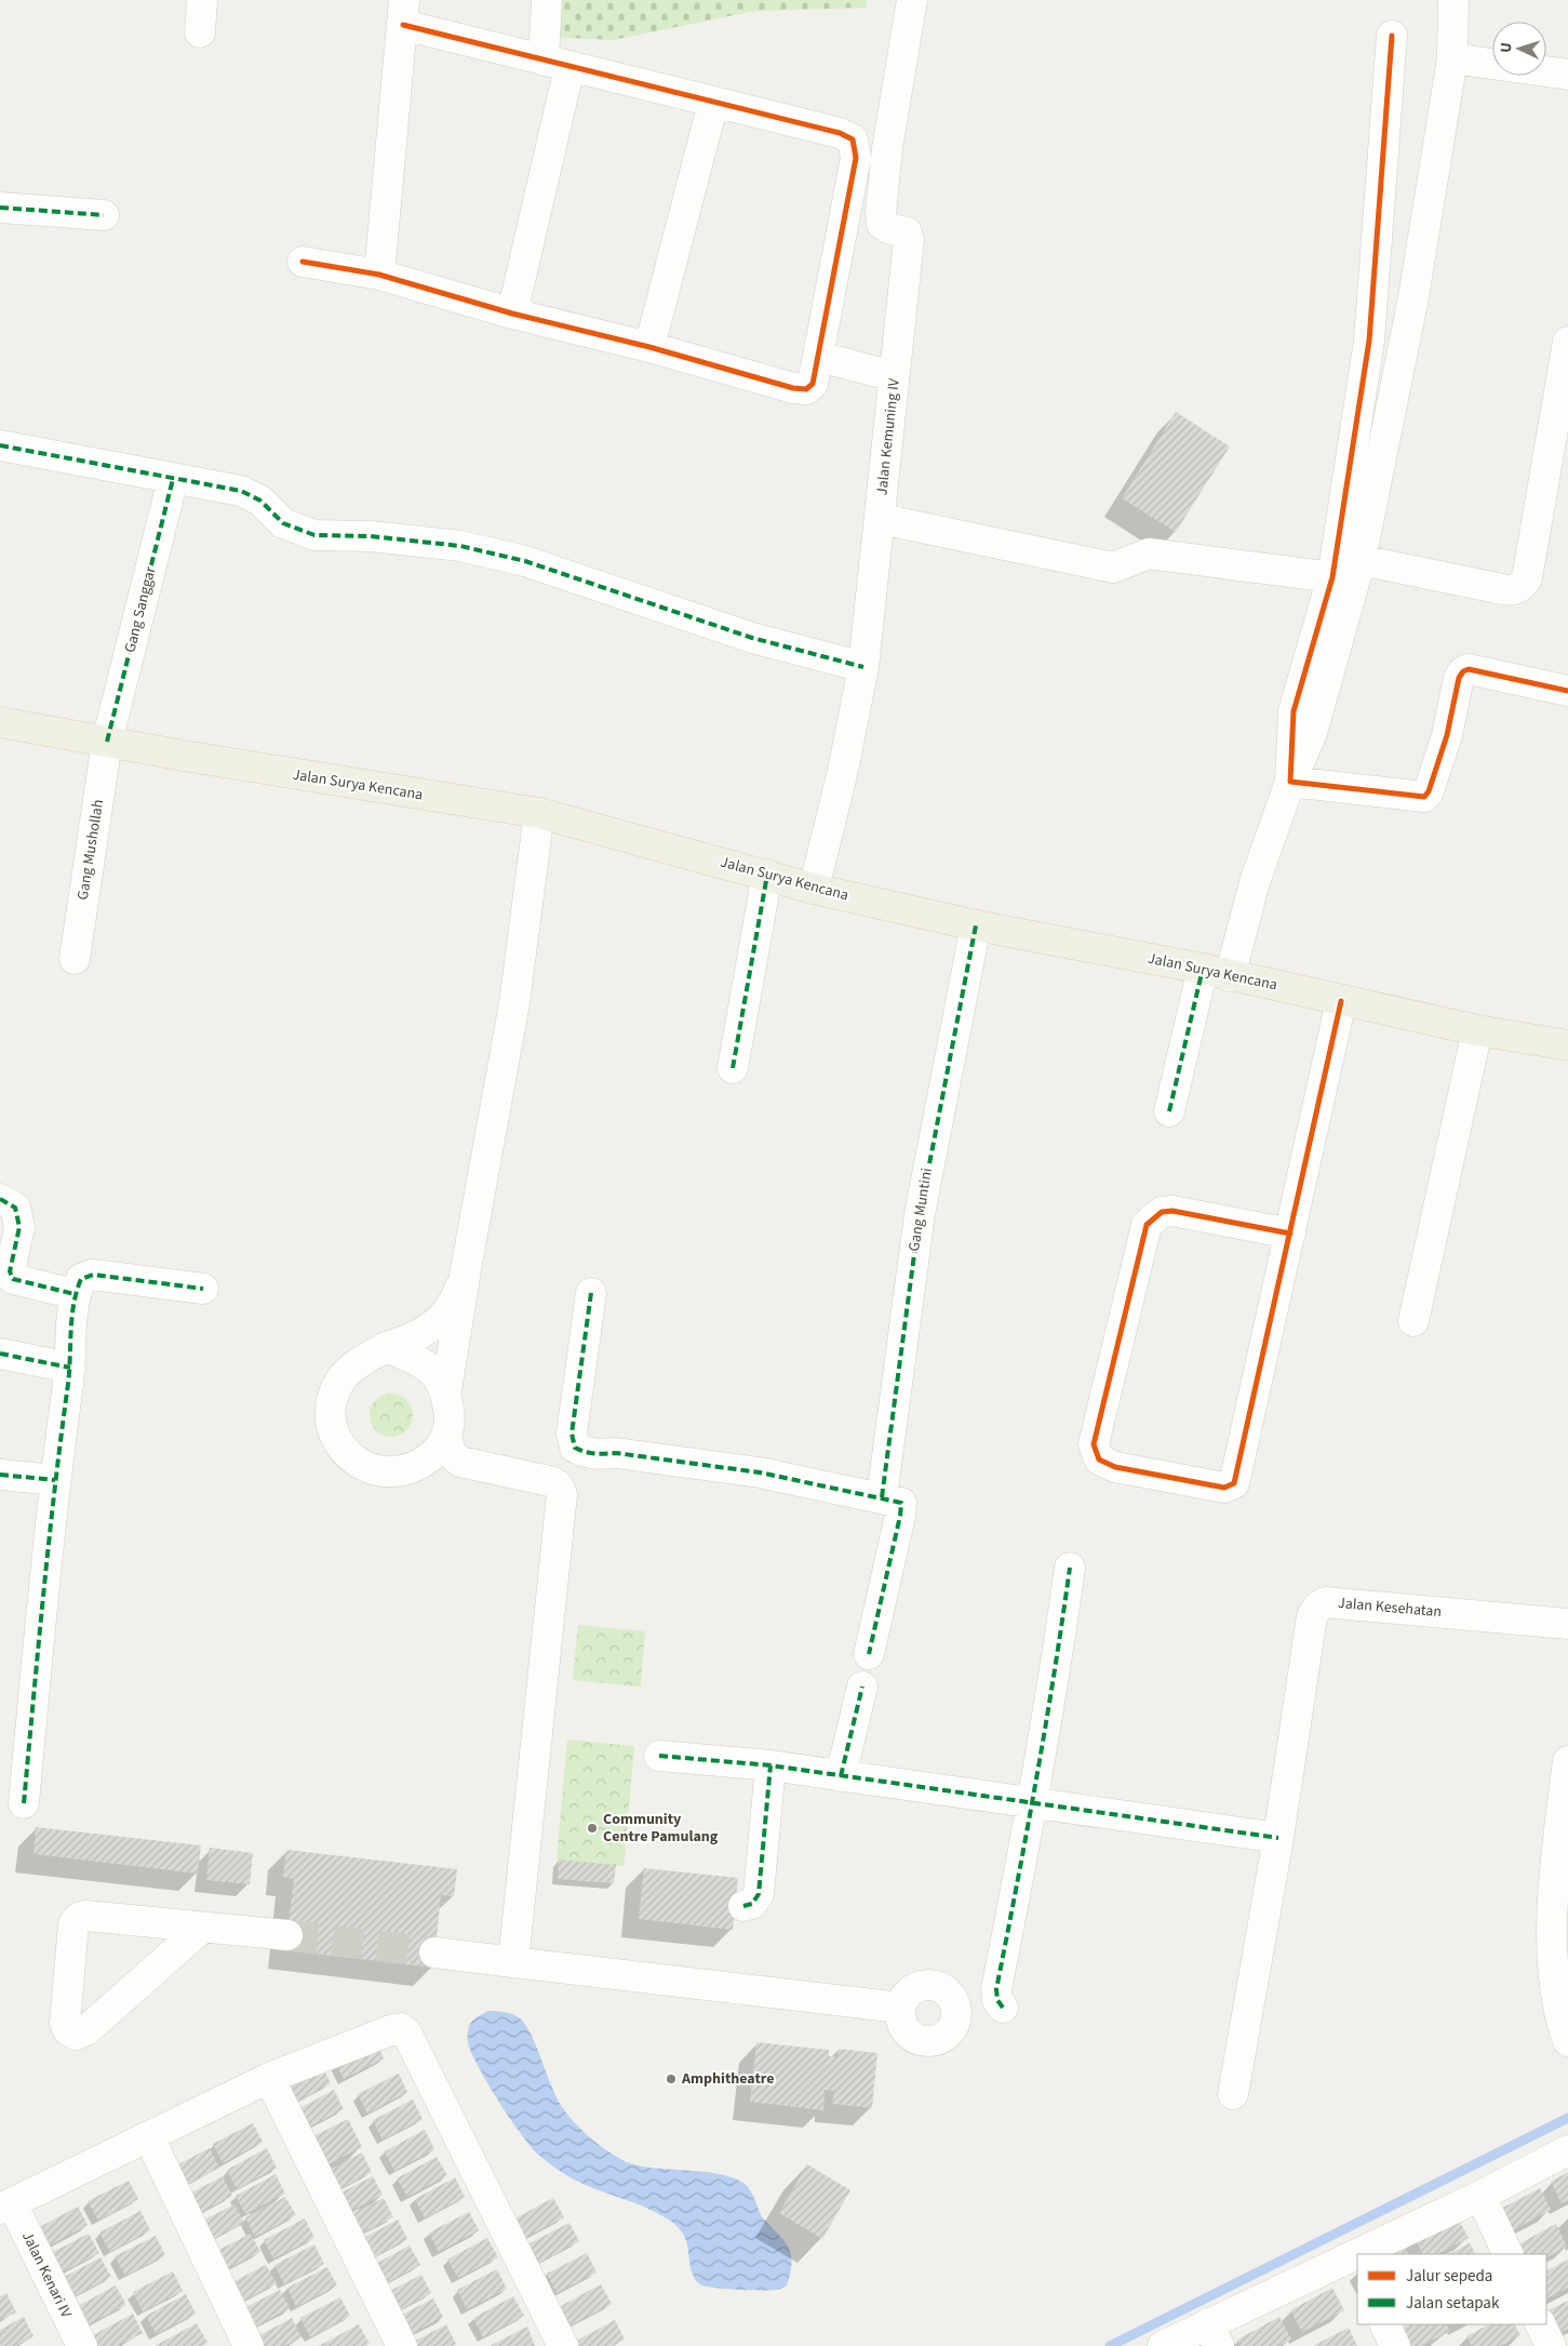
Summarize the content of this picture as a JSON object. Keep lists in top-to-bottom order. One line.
{"streets":{"main road":["Jalan Surya Kencana"],"street":["Jalan Kemuning IV","Gang Sanggar","Gang Mushollah","Gang Muntini","Jalan Kesehatan","Jalan Kenari IV"]},"crossings":[["Jalan Kemuning IV","Jalan Surya Kencana"],["Gang Sanggar","Jalan Surya Kencana"],["Gang Sanggar","Gang Mushollah"],["Jalan Surya Kencana","Gang Mushollah"],["Jalan Surya Kencana","Gang Muntini"]],"places":["Community Centre Pamulang","Amphitheatre"],"legend":["Jalur sepeda","Jalan setapak"],"north":"left"}
